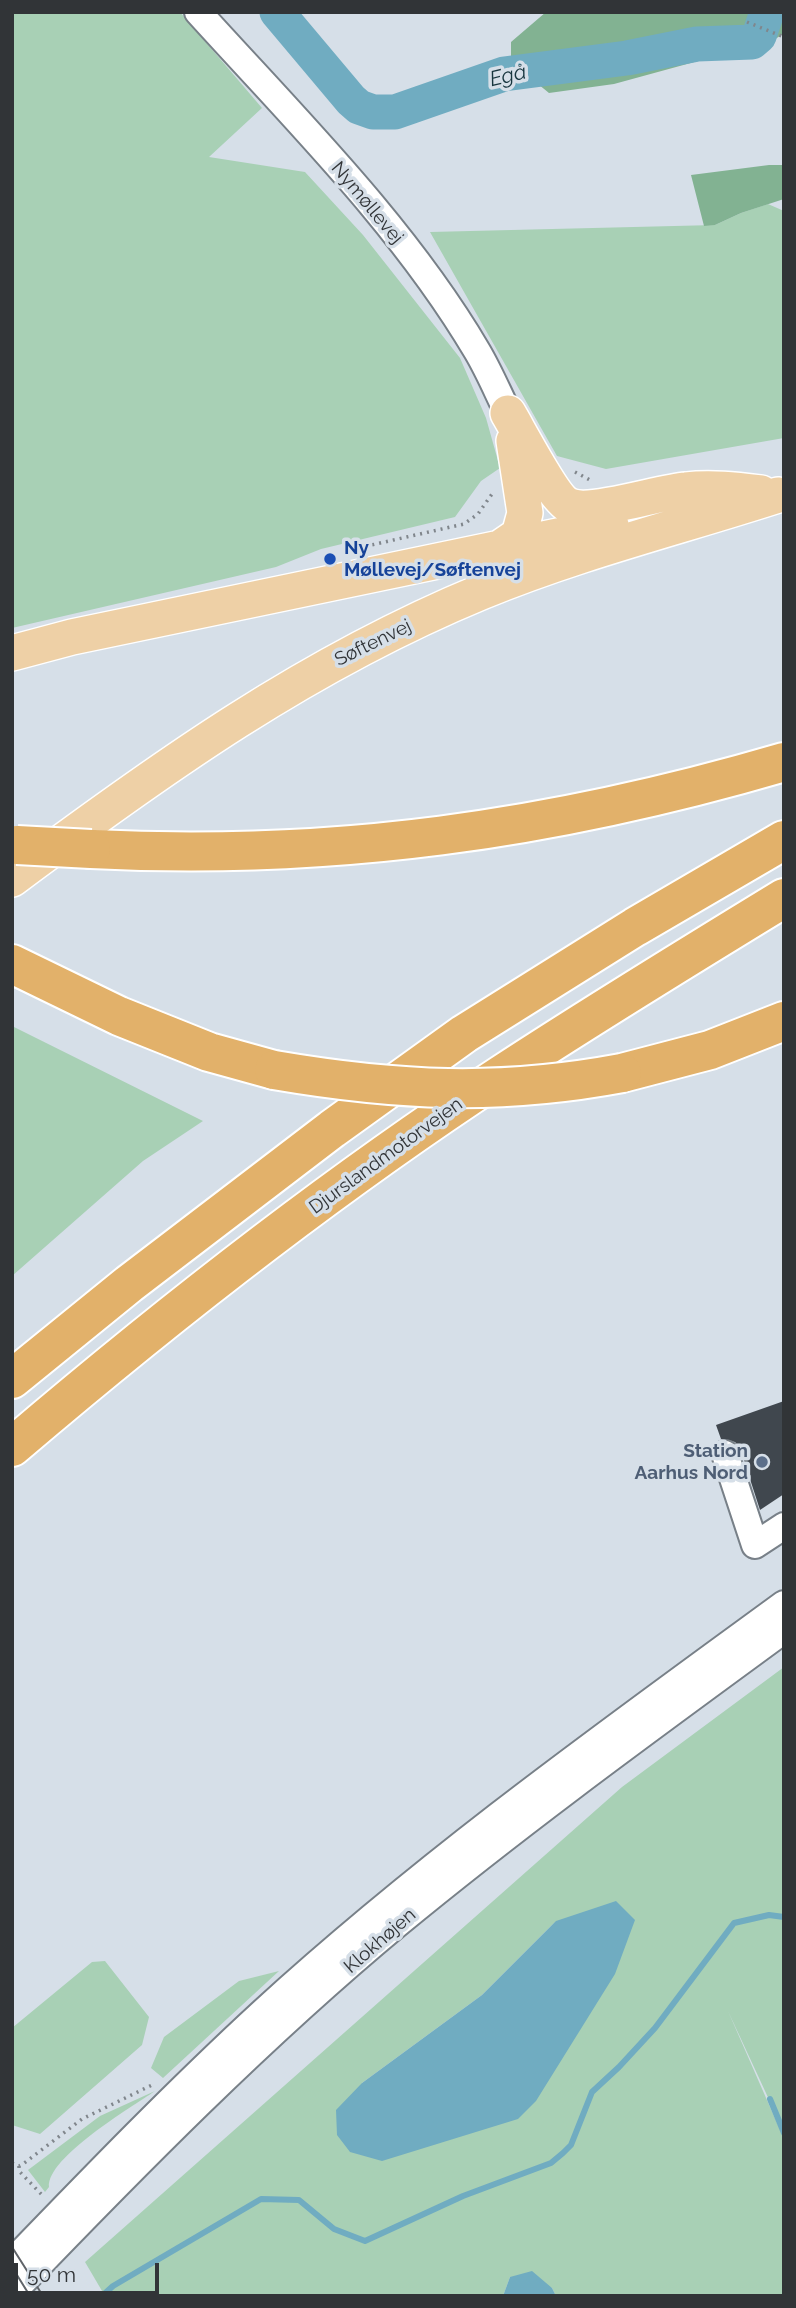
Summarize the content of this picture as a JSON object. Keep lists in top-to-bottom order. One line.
{"streets":{"highway":["Djurslandmotorvejen"],"main road":["Søftenvej"],"street":["Nymøllevej","Klokhøjen"]},"water":["Egå"],"places":["Ny Møllevej/Søftenvej","Station Aarhus Nord"],"scale_bar":"50 m"}
